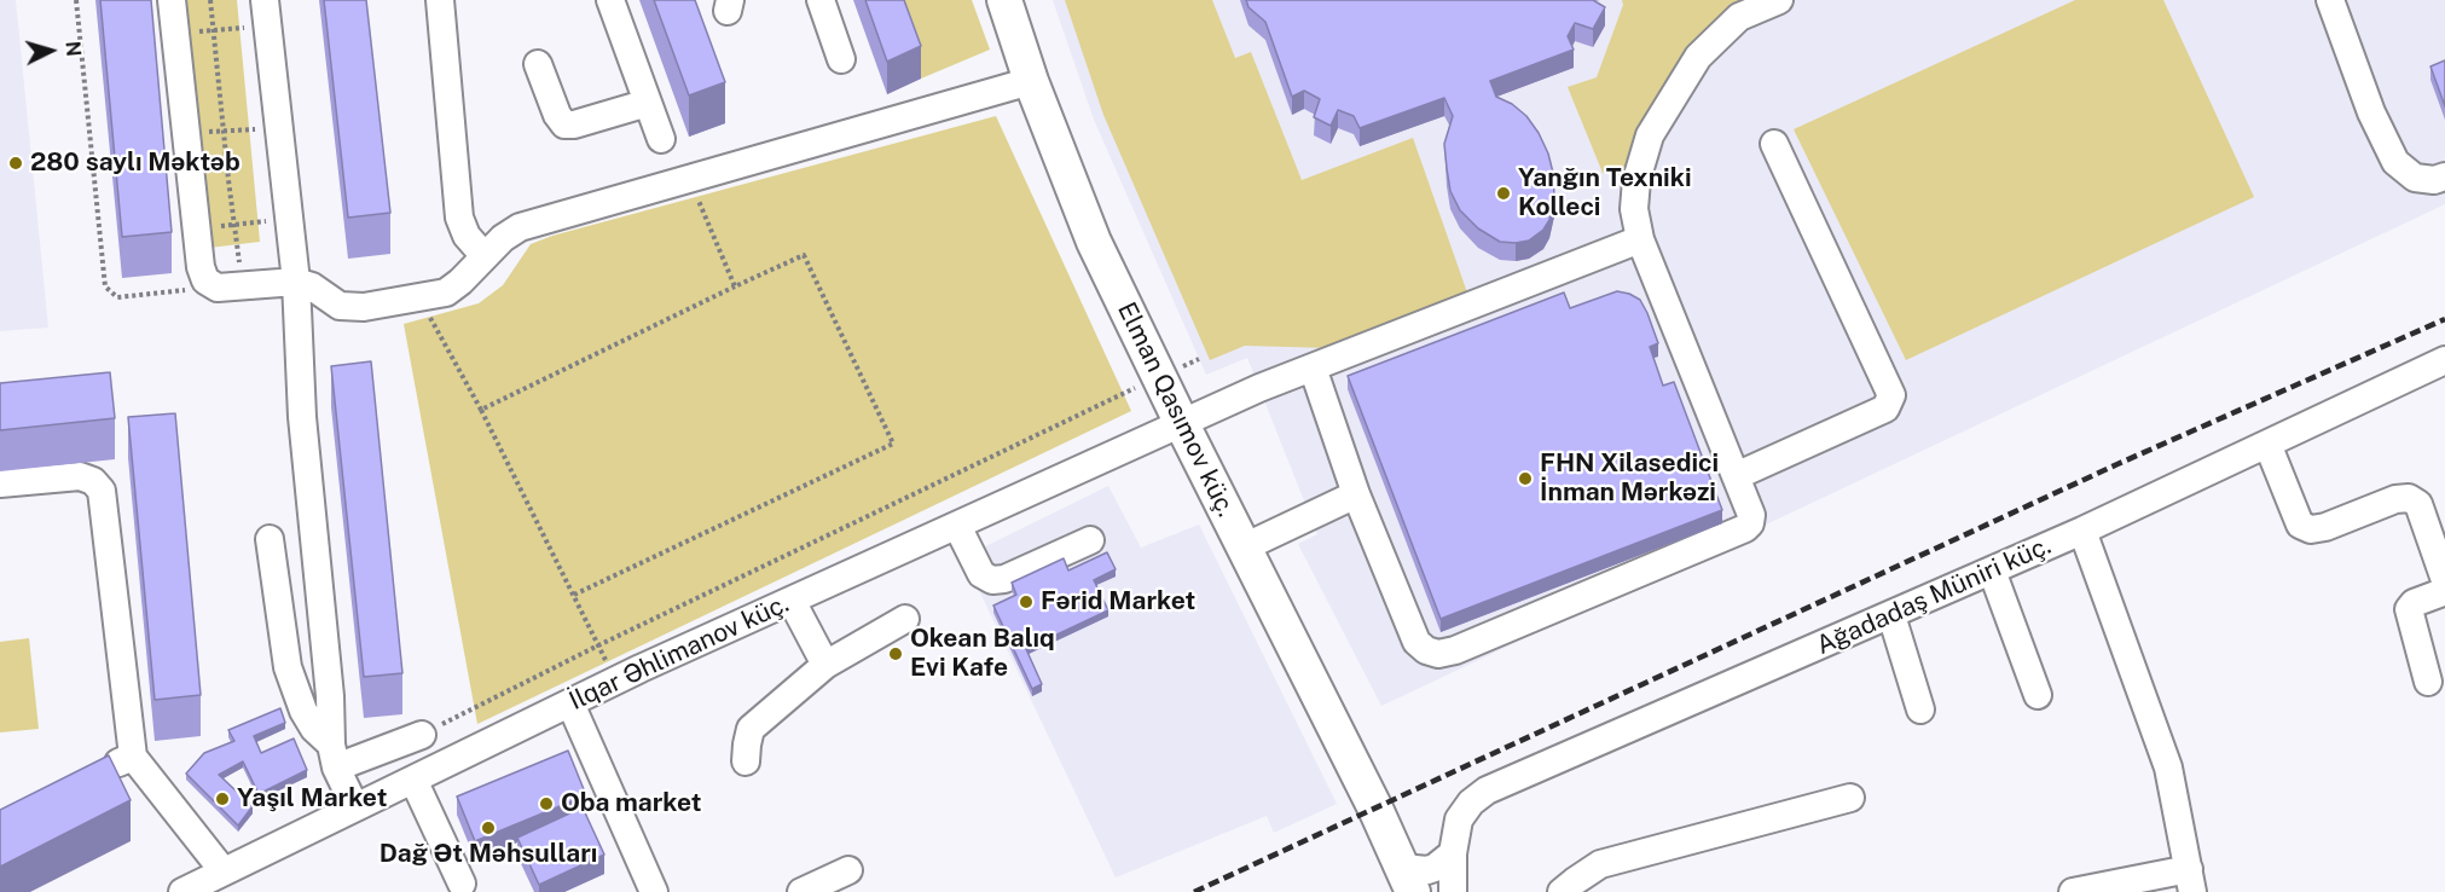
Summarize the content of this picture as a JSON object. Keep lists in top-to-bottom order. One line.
{"streets":{"main road":["Elman Qasımov küç."],"street":["Ağadadaş Müniri küç.","İlqar Əhlimanov küç."]},"crossings":[["Elman Qasımov küç.","İlqar Əhlimanov küç."]],"places":["280 saylı Məktəb","Yanğın Texniki Kolleci","FHN Xilasedici İnman Mərkəzi","Fərid Market","Okean Balıq Evi Kafe","Yaşıl Market","Oba market","Dağ Ət Məhsulları"],"north":"right"}
